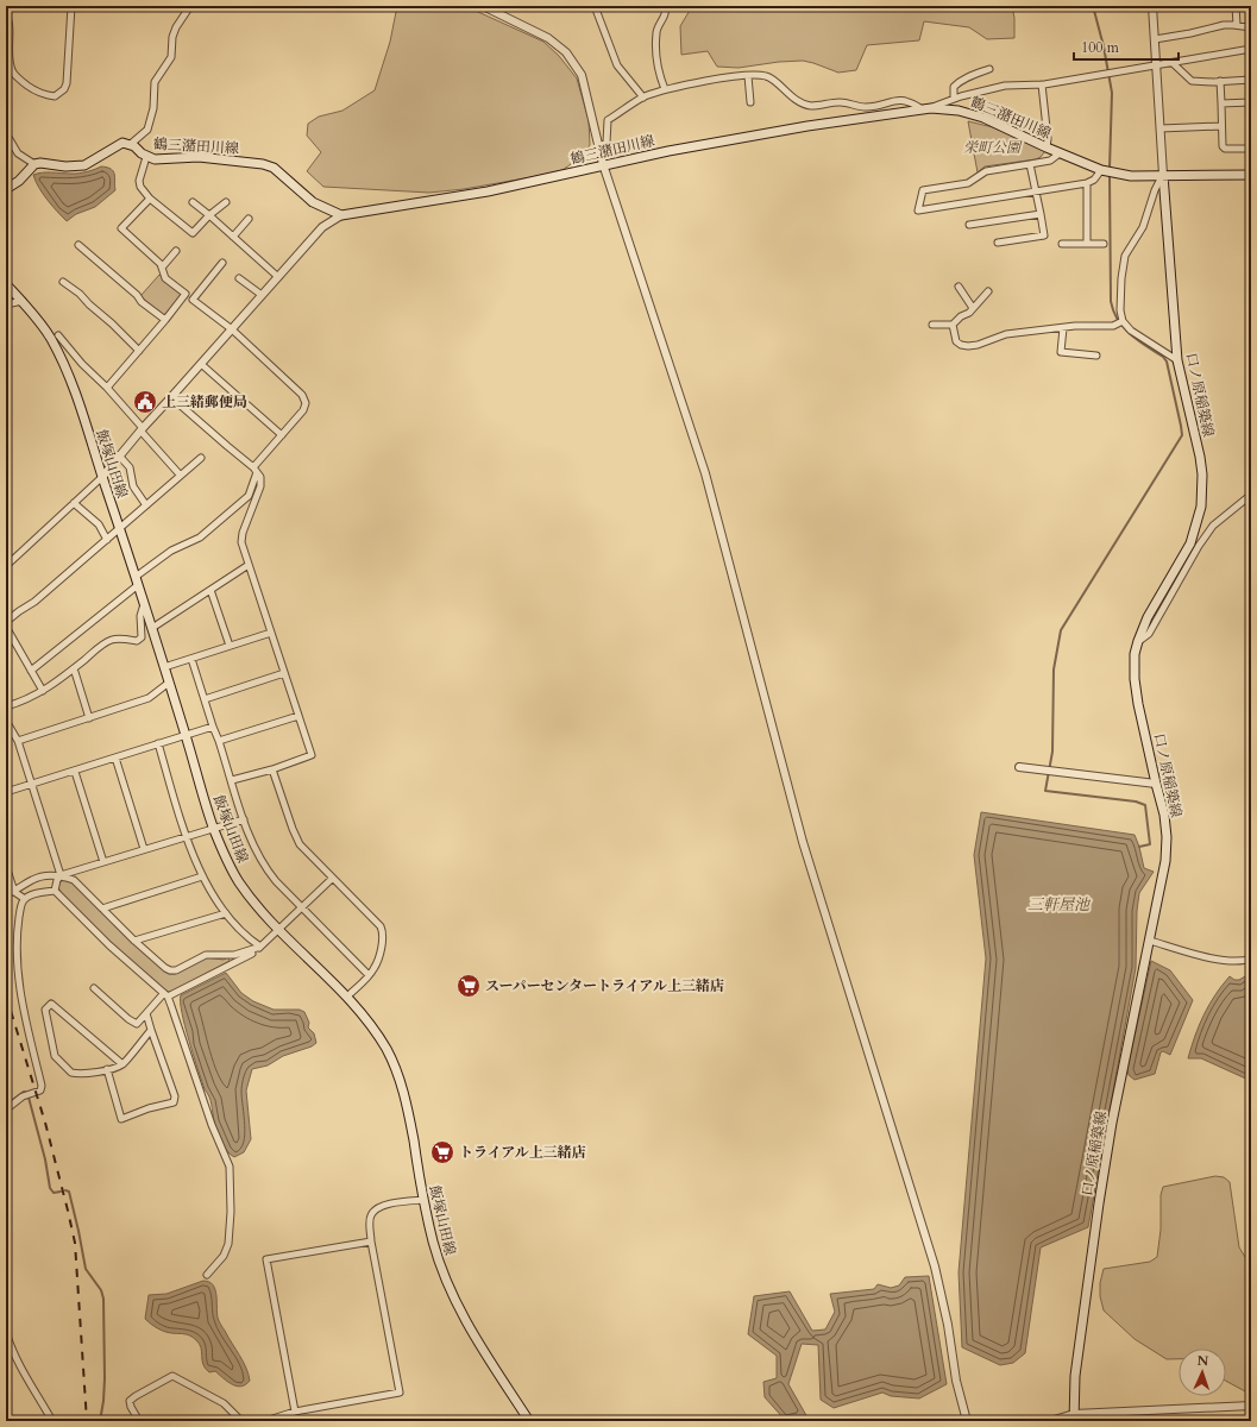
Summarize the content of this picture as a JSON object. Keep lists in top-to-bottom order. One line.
{"streets":{"main road":["鶴三潴田川線","口ノ原稲築線","飯塚山田線"]},"crossings":[["鶴三潴田川線","口ノ原稲築線"]],"water":["三軒屋池"],"parks":["栄町公園"],"places":{"public building":["上三緒郵便局"],"supermarket":["スーパーセンタートライアル上三緒店","トライアル上三緒店"]},"scale_bar":"100 m","north":"top"}
